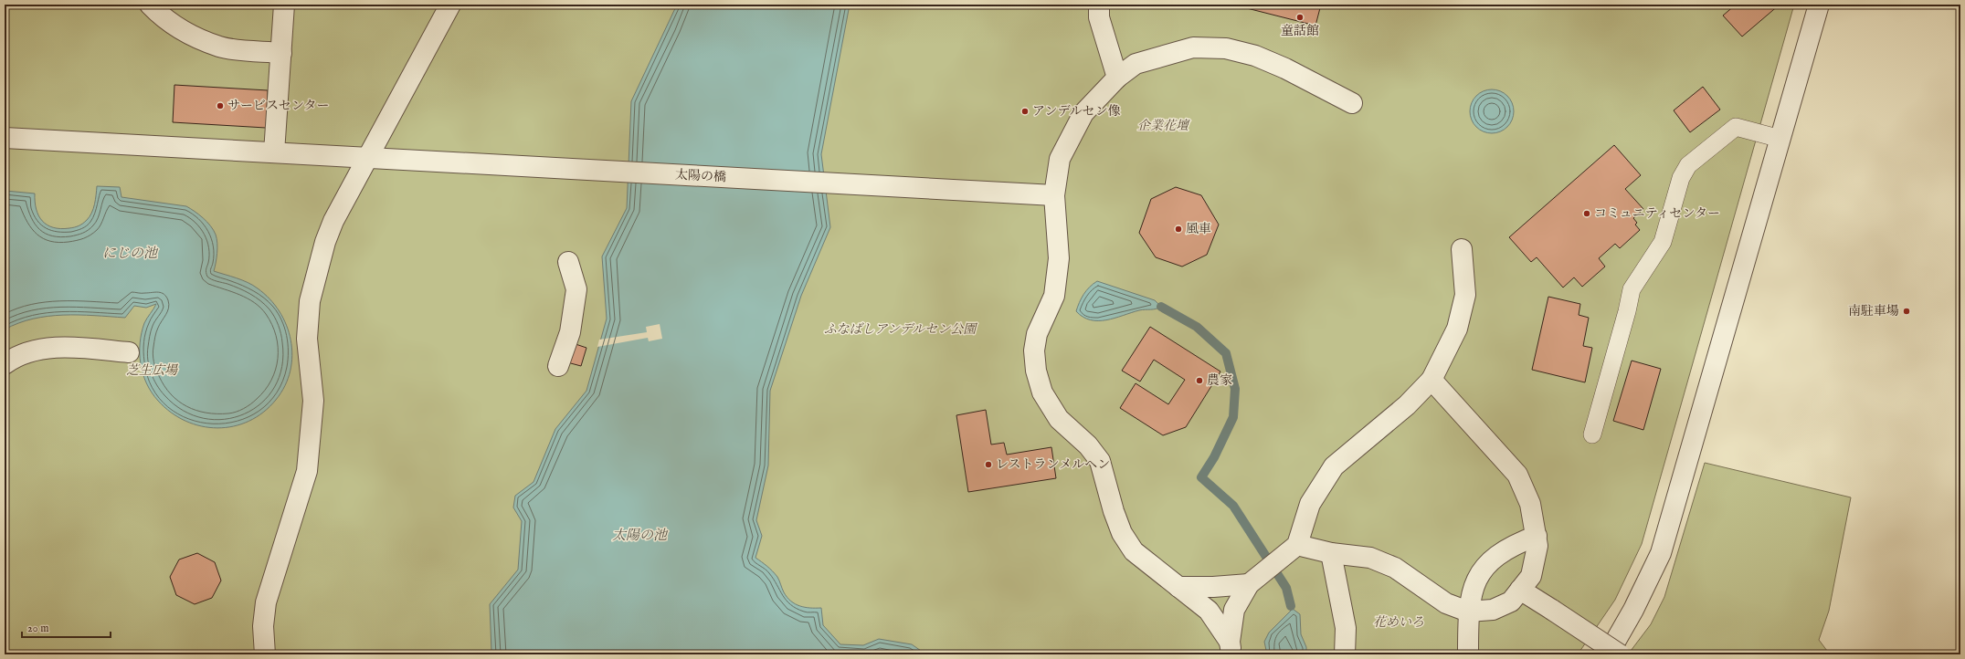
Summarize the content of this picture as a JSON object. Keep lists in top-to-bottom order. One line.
{"streets":{"street":["太陽の橋"]},"water":["にじの池","太陽の池"],"parks":["企業花壇","ふなばしアンデルセン公園","芝生広場","花めいろ"],"places":["童話館","サービスセンター","アンデルセン像","コミュニティセンター","風車","南駐車場","農家","レストランメルヘン"],"scale_bar":"20 m"}
